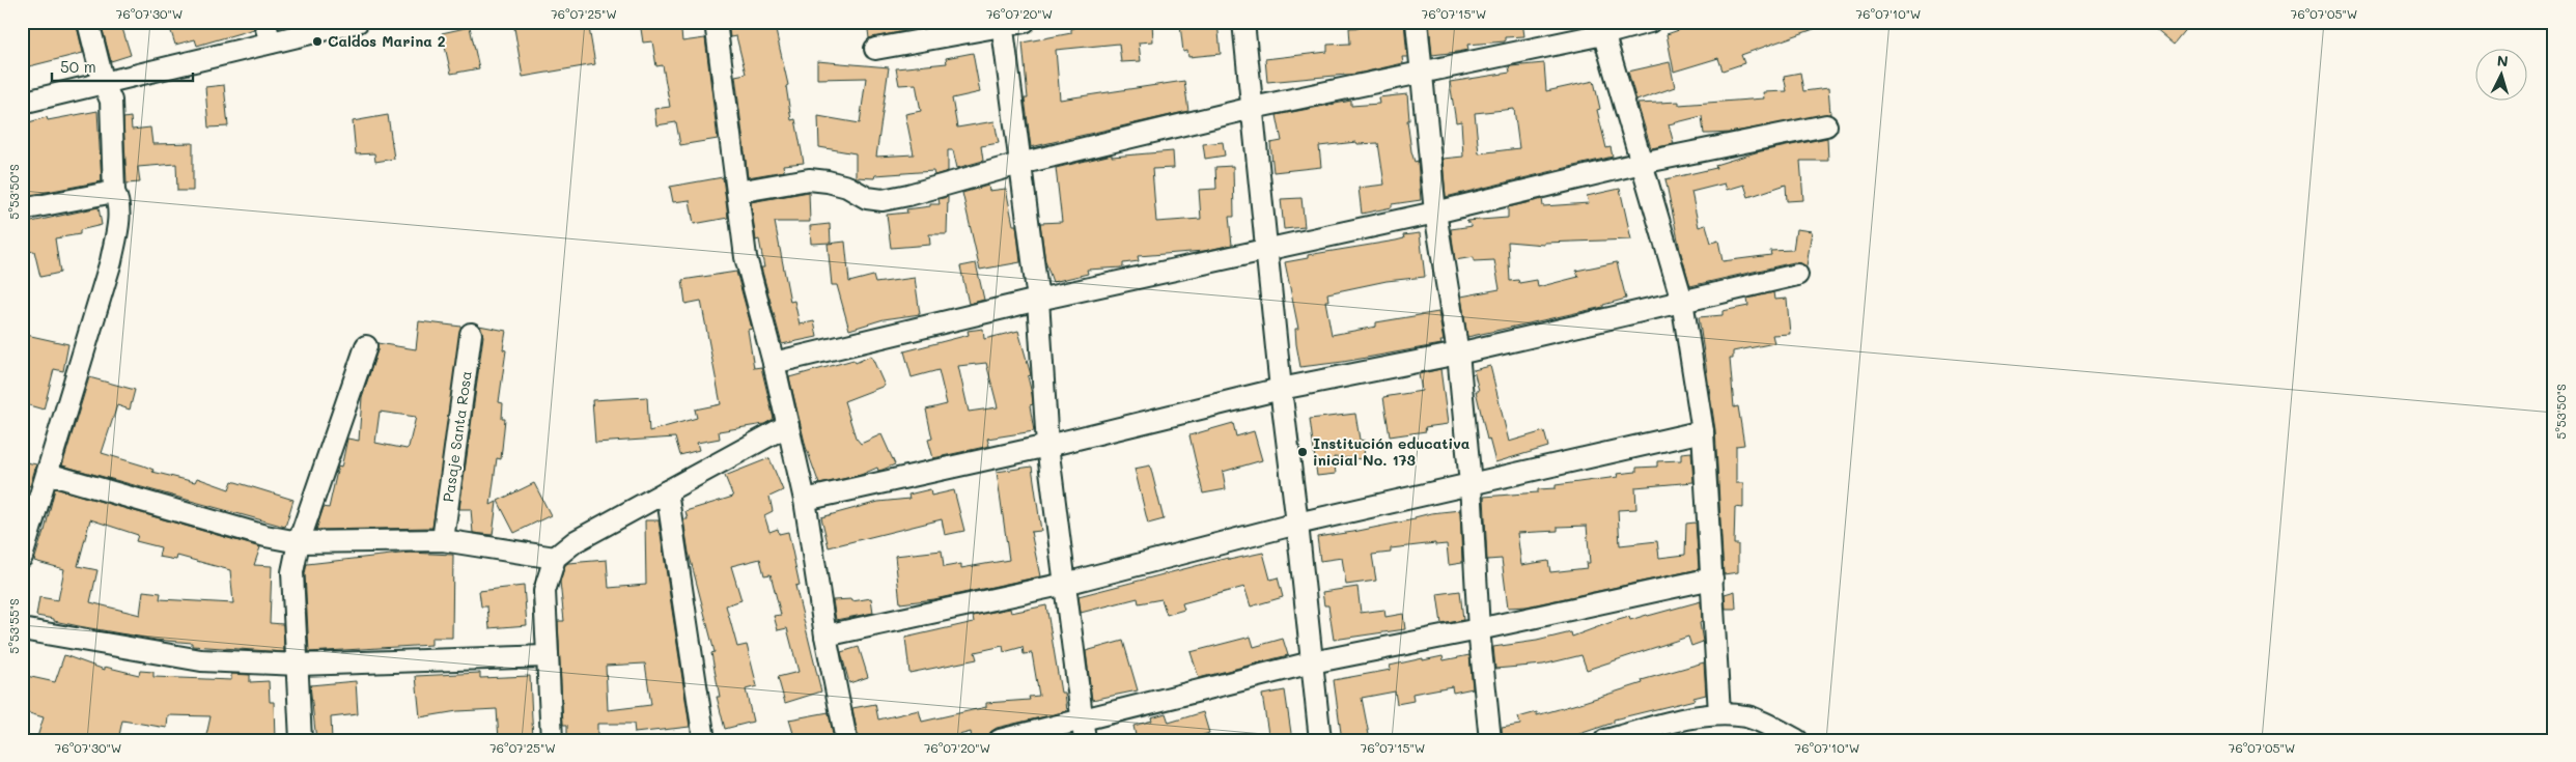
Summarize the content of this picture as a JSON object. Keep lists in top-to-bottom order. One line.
{"streets":{"street":["Pasaje Santa Rosa"]},"places":["Caldos Marina 2","Institución educativa inicial No. 173"],"scale_bar":"50 m","north":"top","coordinates":["76°07'30\"W","76°07'25\"W","76°07'20\"W","76°07'15\"W","76°07'10\"W","76°07'05\"W","5°53'50\"S","5°53'55\"S"]}
